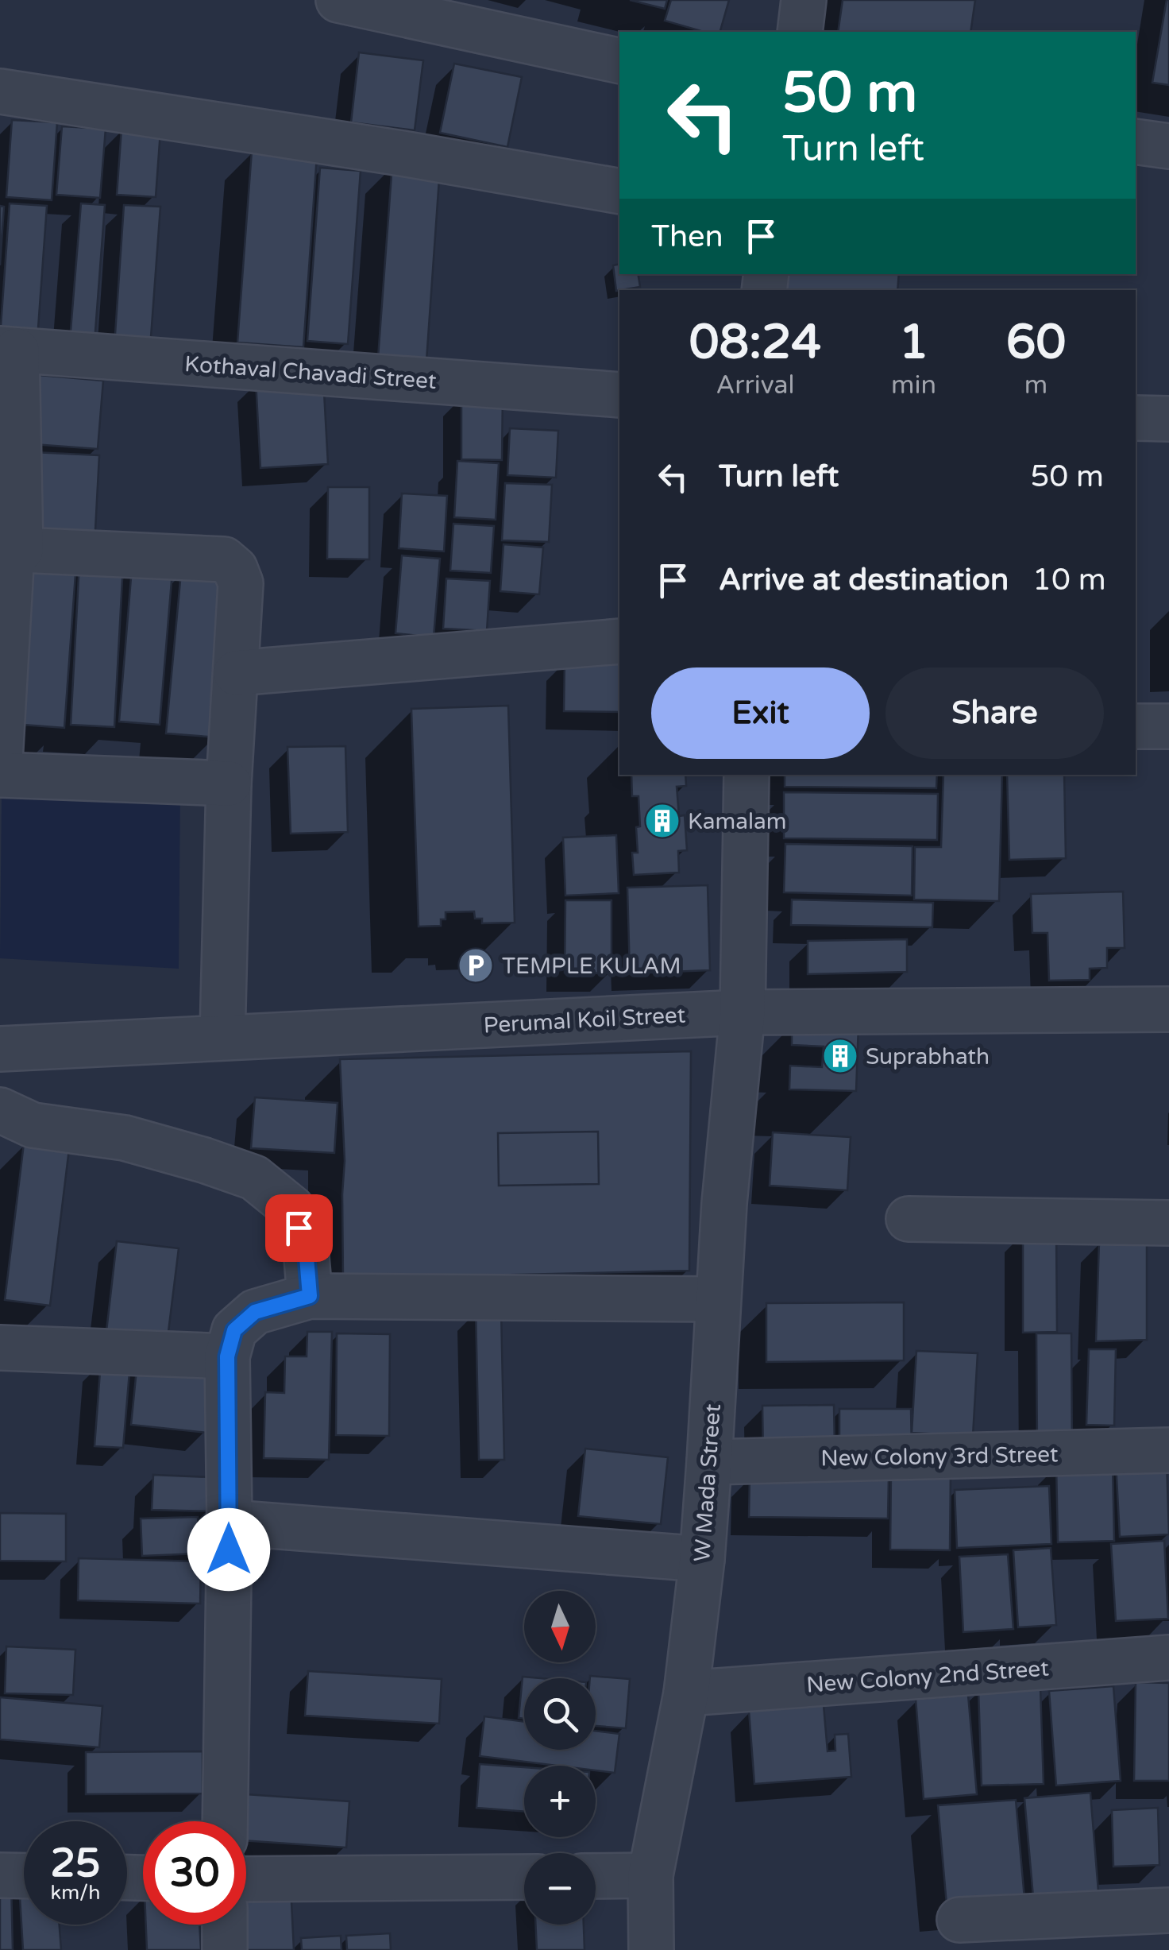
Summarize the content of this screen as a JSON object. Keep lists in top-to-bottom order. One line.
{"streets":{"street":["Kothaval Chavadi Street","Perumal Koil Street","New Colony 3rd Street","W Mada Street","New Colony 2nd Street"]},"crossings":[["Perumal Koil Street","W Mada Street"],["New Colony 3rd Street","W Mada Street"],["W Mada Street","New Colony 2nd Street"]],"places":{"building":["Kamalam","Suprabhath"],"parking":["TEMPLE KULAM"]},"north":"bottom","page":{"turn":["50 m","Turn left"],"then":"Then","eta":["08:24","Arrival","1","min","60","m"],"list":[{"name":"Turn left","value":"50 m"},{"name":"Arrive at destination","value":"10 m"}],"buttons":["Exit","Share"],"map_buttons":["+","−"],"speed":"25 km/h","limit":"30"}}
